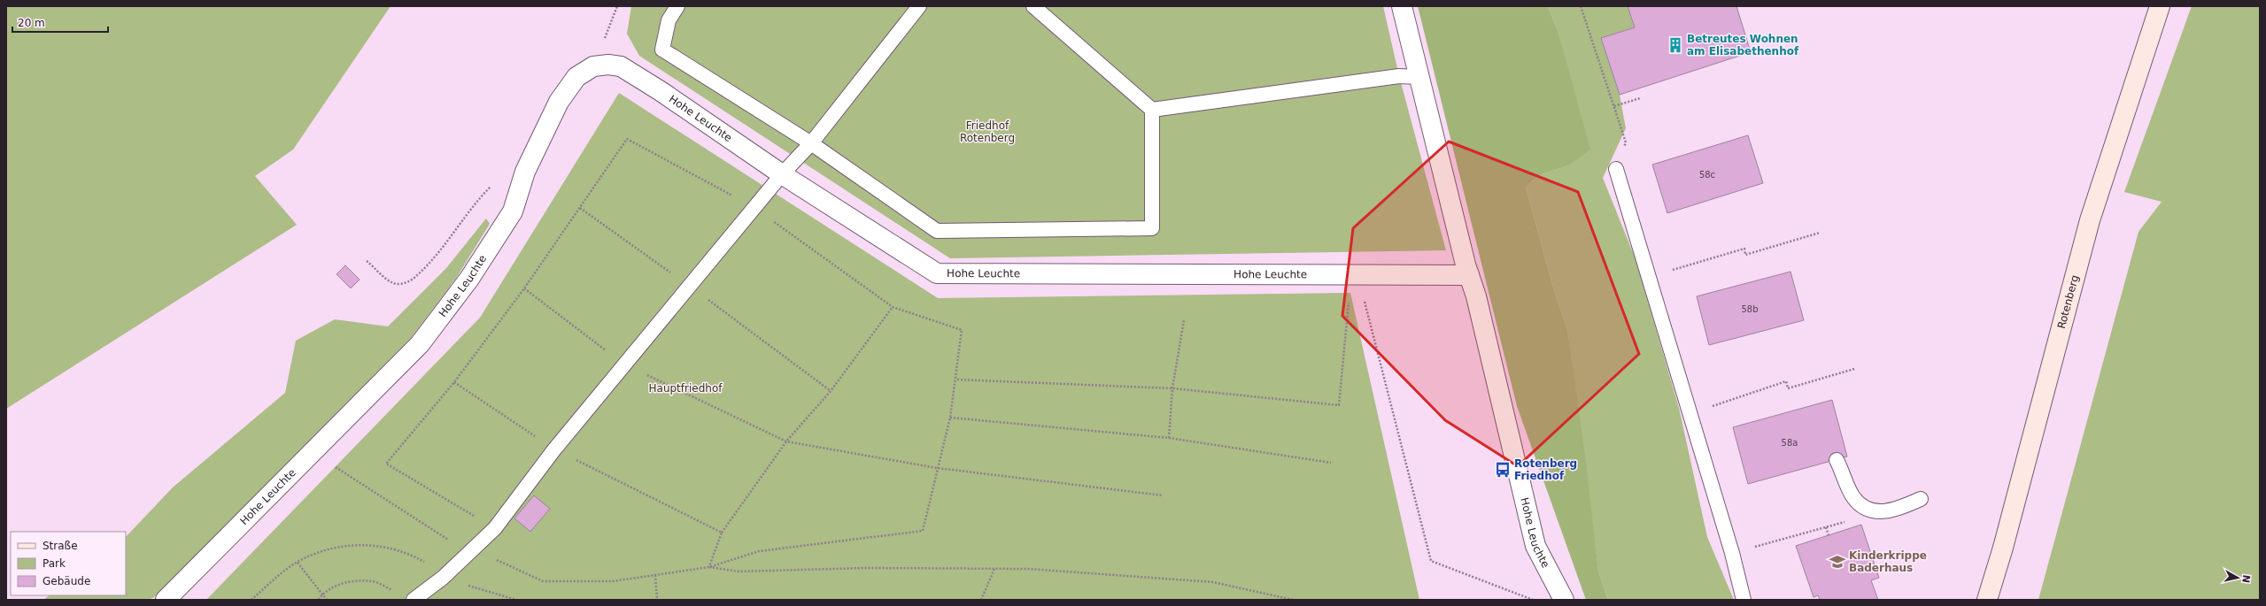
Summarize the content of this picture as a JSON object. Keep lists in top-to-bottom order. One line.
{"streets":{"street":["Hohe Leuchte","Rotenberg"]},"parks":["Friedhof Rotenberg","Hauptfriedhof"],"places":{"building":["Betreutes Wohnen am Elisabethenhof"],"bus stop":["Rotenberg Friedhof"],"school or university":["Kinderkrippe Baderhaus"]},"house_numbers":["58c","58b","58a"],"legend":["Straße","Park","Gebäude"],"scale_bar":"20 m","north":"right"}
